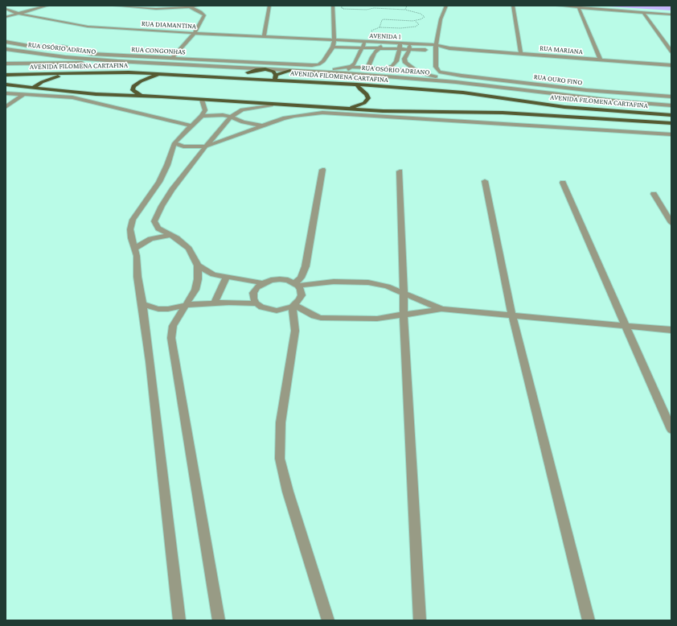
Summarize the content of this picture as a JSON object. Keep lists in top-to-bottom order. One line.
{"streets":{"main road":["AVENIDA FILOMENA CARTAFINA"],"street":["RUA DIAMANTINA","AVENIDA 1","RUA OSÓRIO ADRIANO","RUA MARIANA","RUA CONGONHAS","RUA OURO FINO"]},"crossings":[["RUA DIAMANTINA","AVENIDA 1"],["AVENIDA 1","RUA MARIANA"],["RUA MARIANA","RUA CONGONHAS"],["RUA MARIANA","RUA OURO FINO"]]}
